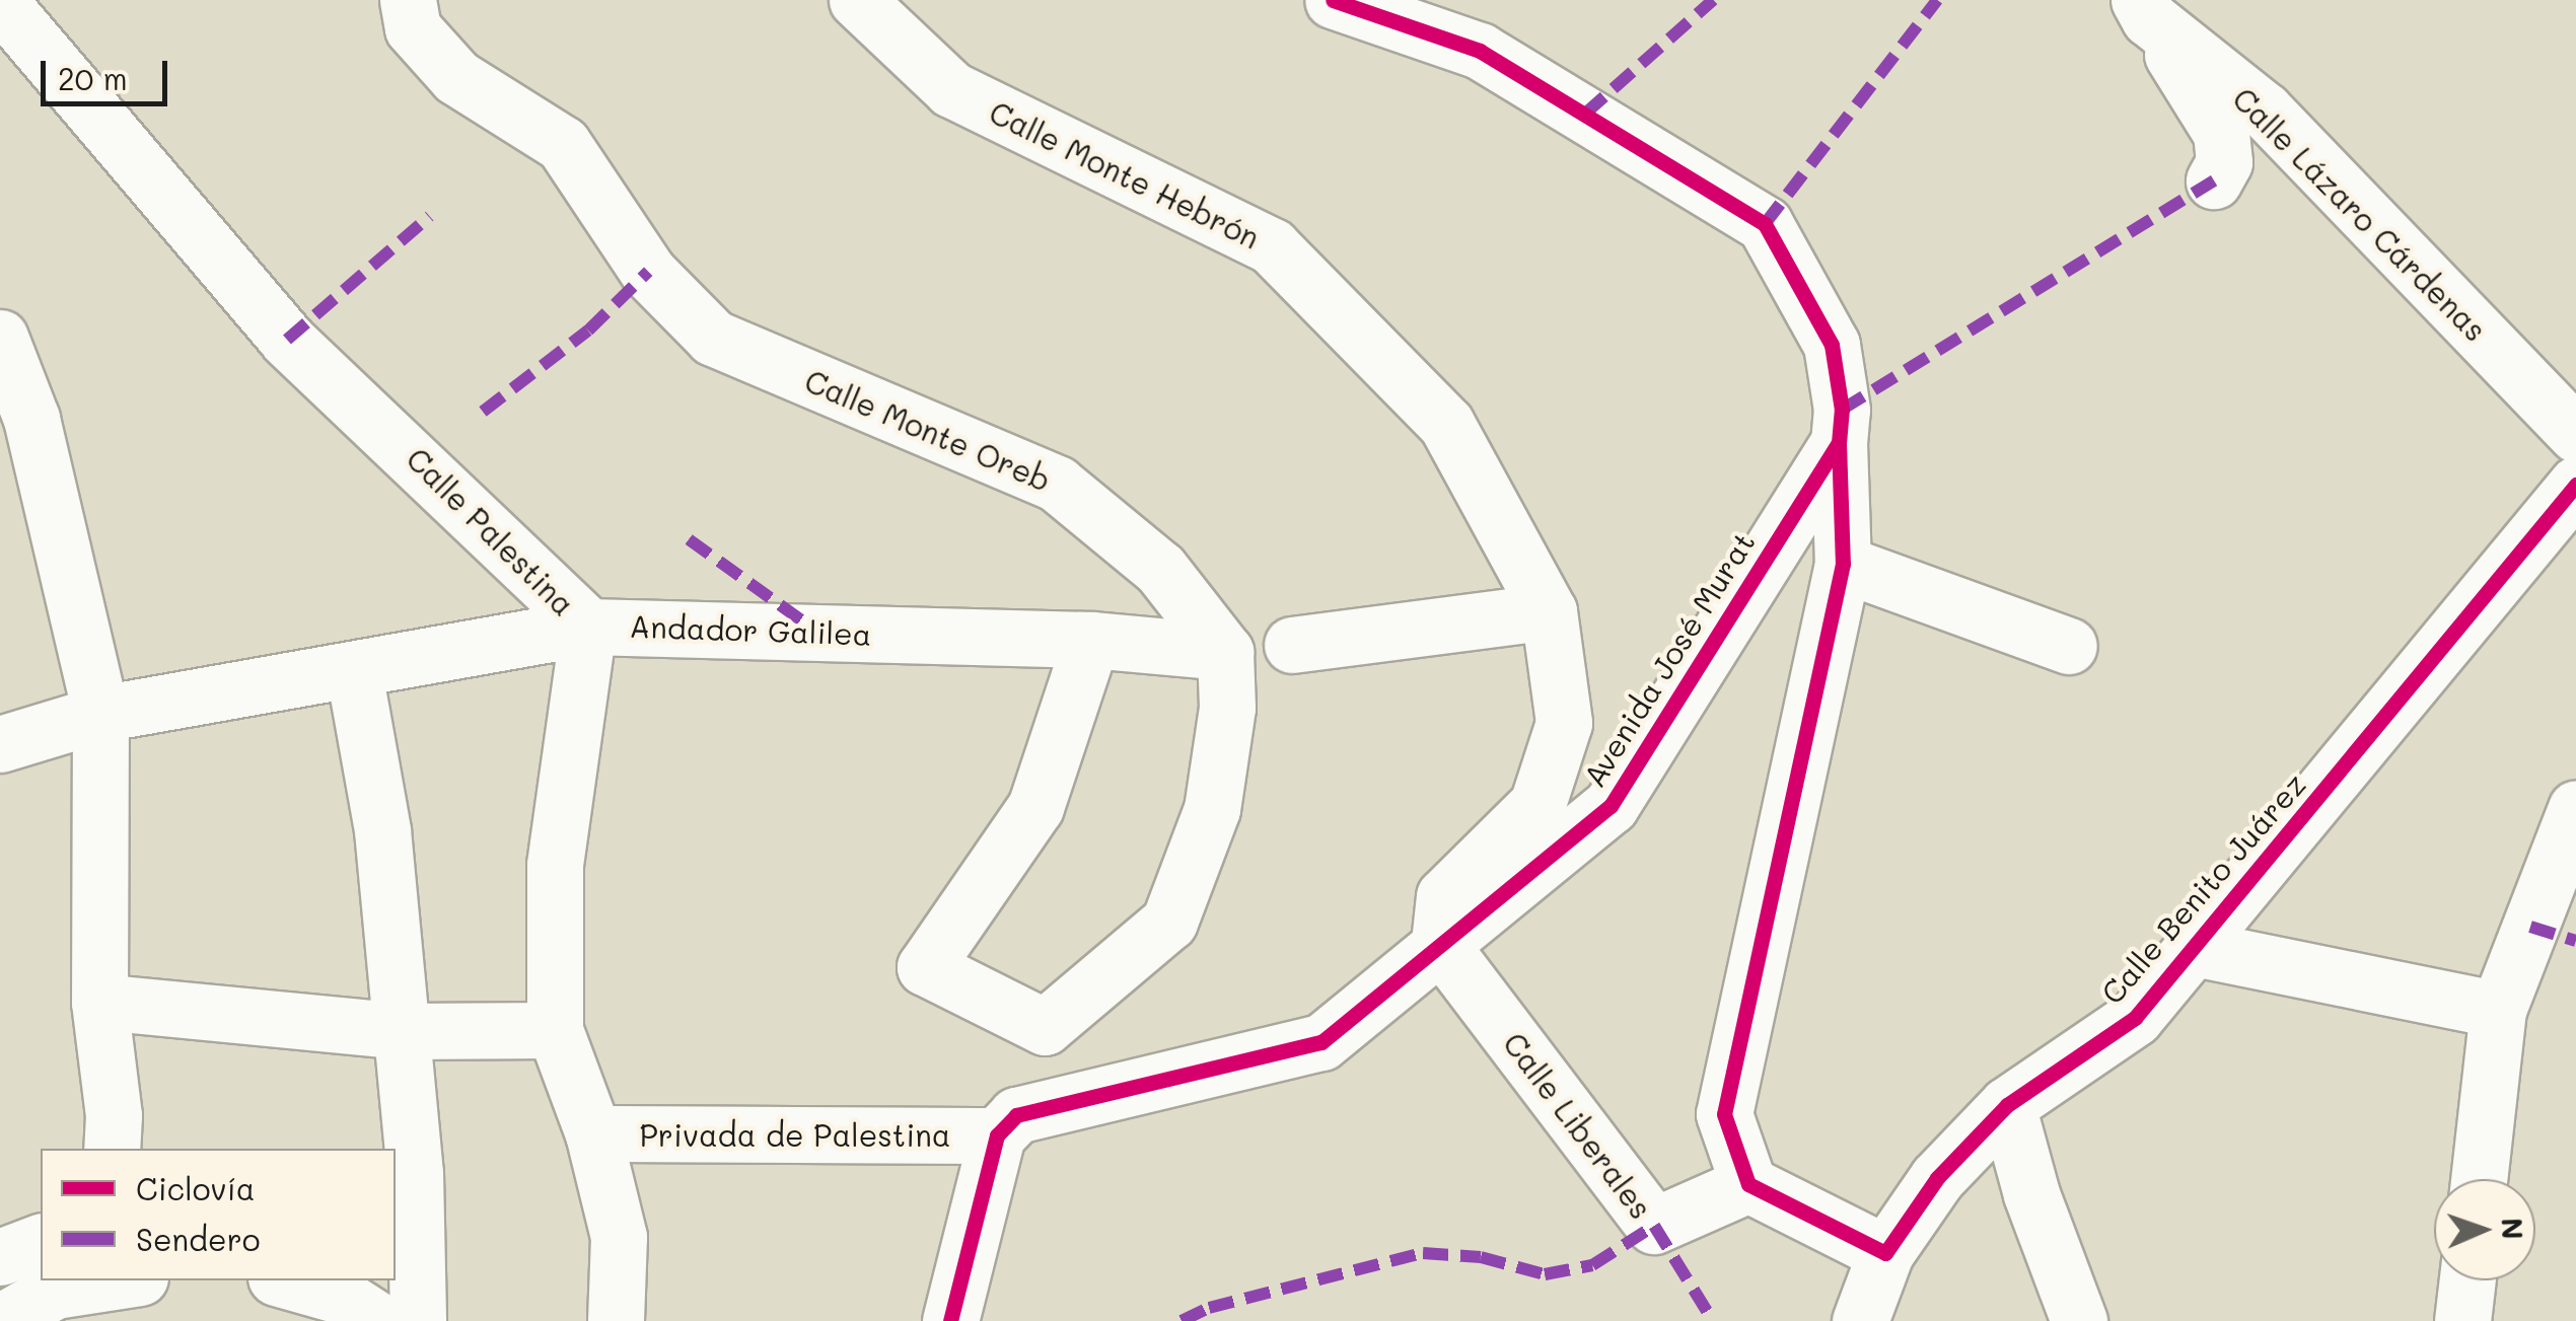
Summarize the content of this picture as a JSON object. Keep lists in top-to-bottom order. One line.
{"streets":{"street":["Calle Monte Hebrón","Calle Lázaro Cárdenas","Calle Monte Oreb","Calle Palestina","Andador Galilea","Avenida José Murat","Calle Benito Juárez","Calle Liberales","Privada de Palestina"]},"crossings":[["Calle Monte Oreb","Andador Galilea"],["Calle Palestina","Andador Galilea"],["Calle Palestina","Privada de Palestina"],["Avenida José Murat","Calle Liberales"],["Avenida José Murat","Privada de Palestina"]],"legend":["Ciclovía","Sendero"],"scale_bar":"20 m","north":"right"}
